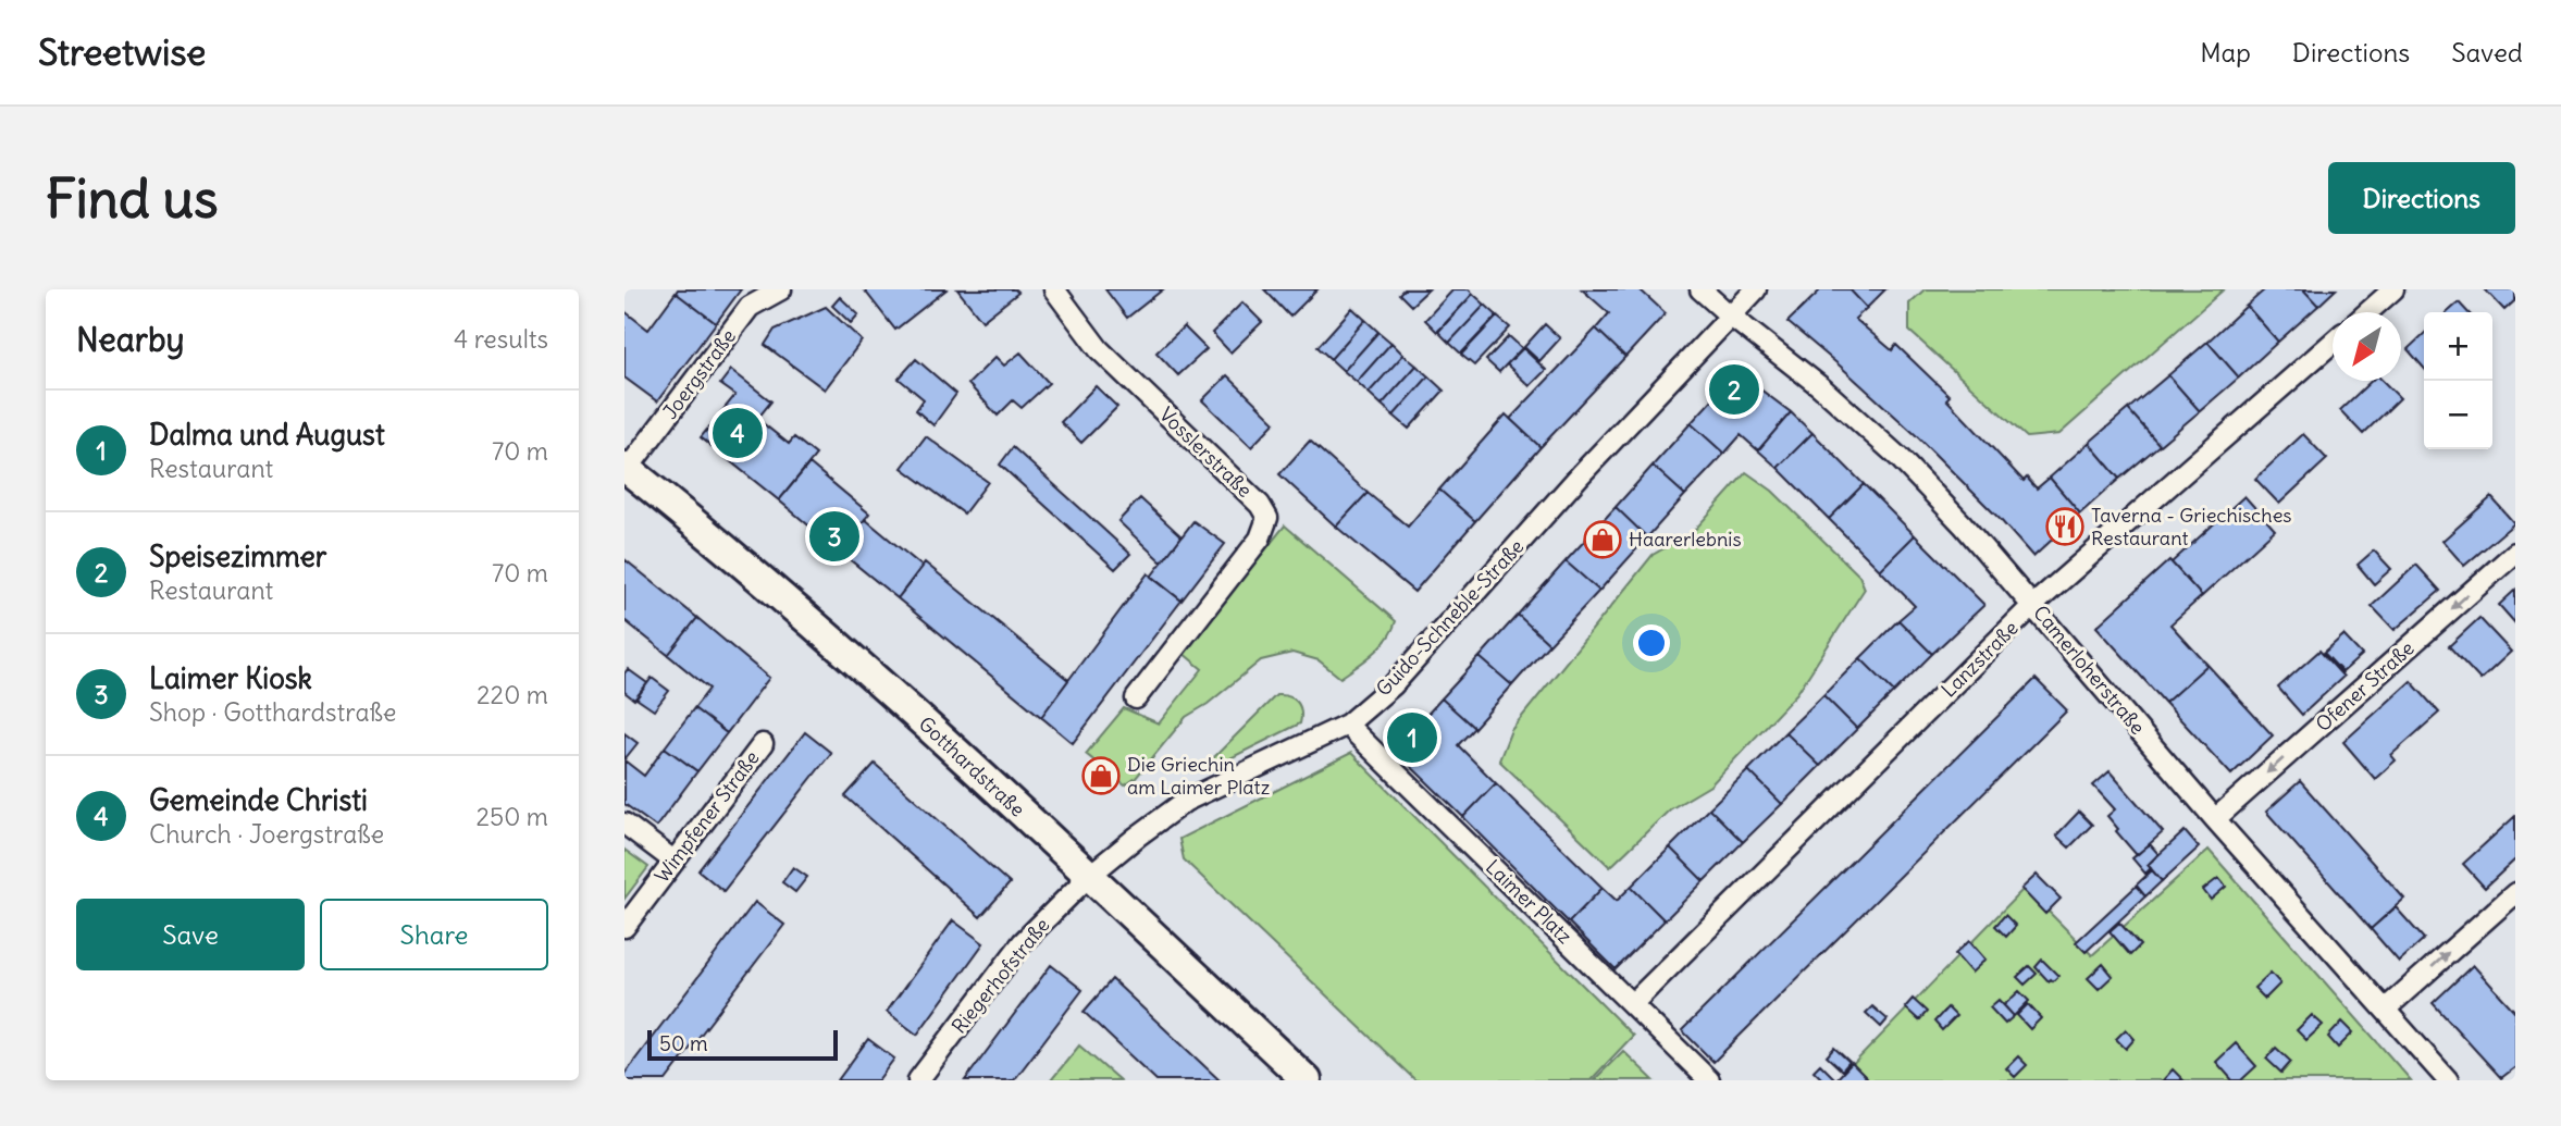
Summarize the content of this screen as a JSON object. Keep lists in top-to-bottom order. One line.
{"streets":{"street":["Joergstraße","Vosslerstraße","Guido-Schneble-Straße","Lanzstraße","Camerloherstraße","Ofener Straße","Gotthardstraße","Wimpfener Straße","Laimer Platz","Riegerhofstraße"]},"crossings":[["Joergstraße","Gotthardstraße"],["Guido-Schneble-Straße","Camerloherstraße"],["Guido-Schneble-Straße","Gotthardstraße"],["Guido-Schneble-Straße","Laimer Platz"],["Guido-Schneble-Straße","Riegerhofstraße"],["Lanzstraße","Camerloherstraße"],["Lanzstraße","Laimer Platz"],["Camerloherstraße","Ofener Straße"],["Gotthardstraße","Riegerhofstraße"]],"one_way":["Ofener Straße"],"places":{"restaurant":["Taverna - Griechisches Restaurant"],"shop":["Haarerlebnis","Die Griechin am Laimer Platz"]},"scale_bar":"50 m","north":"bottom left","page":{"header":"Streetwise","nav":["Map","Directions","Saved"],"buttons":["Directions",["Save","Share"]],"title":"Find us","heading":["Nearby","4 results"],"map_buttons":["+","−"],"pins":["2","4","3","1"],"list":[{"mark":"1","name":"Dalma und August","note":"Restaurant","value":"70 m"},{"mark":"2","name":"Speisezimmer","note":"Restaurant","value":"70 m"},{"mark":"3","name":"Laimer Kiosk","note":"Shop · Gotthardstraße","value":"220 m"},{"mark":"4","name":"Gemeinde Christi","note":"Church · Joergstraße","value":"250 m"}],"scale":"50 m"}}
